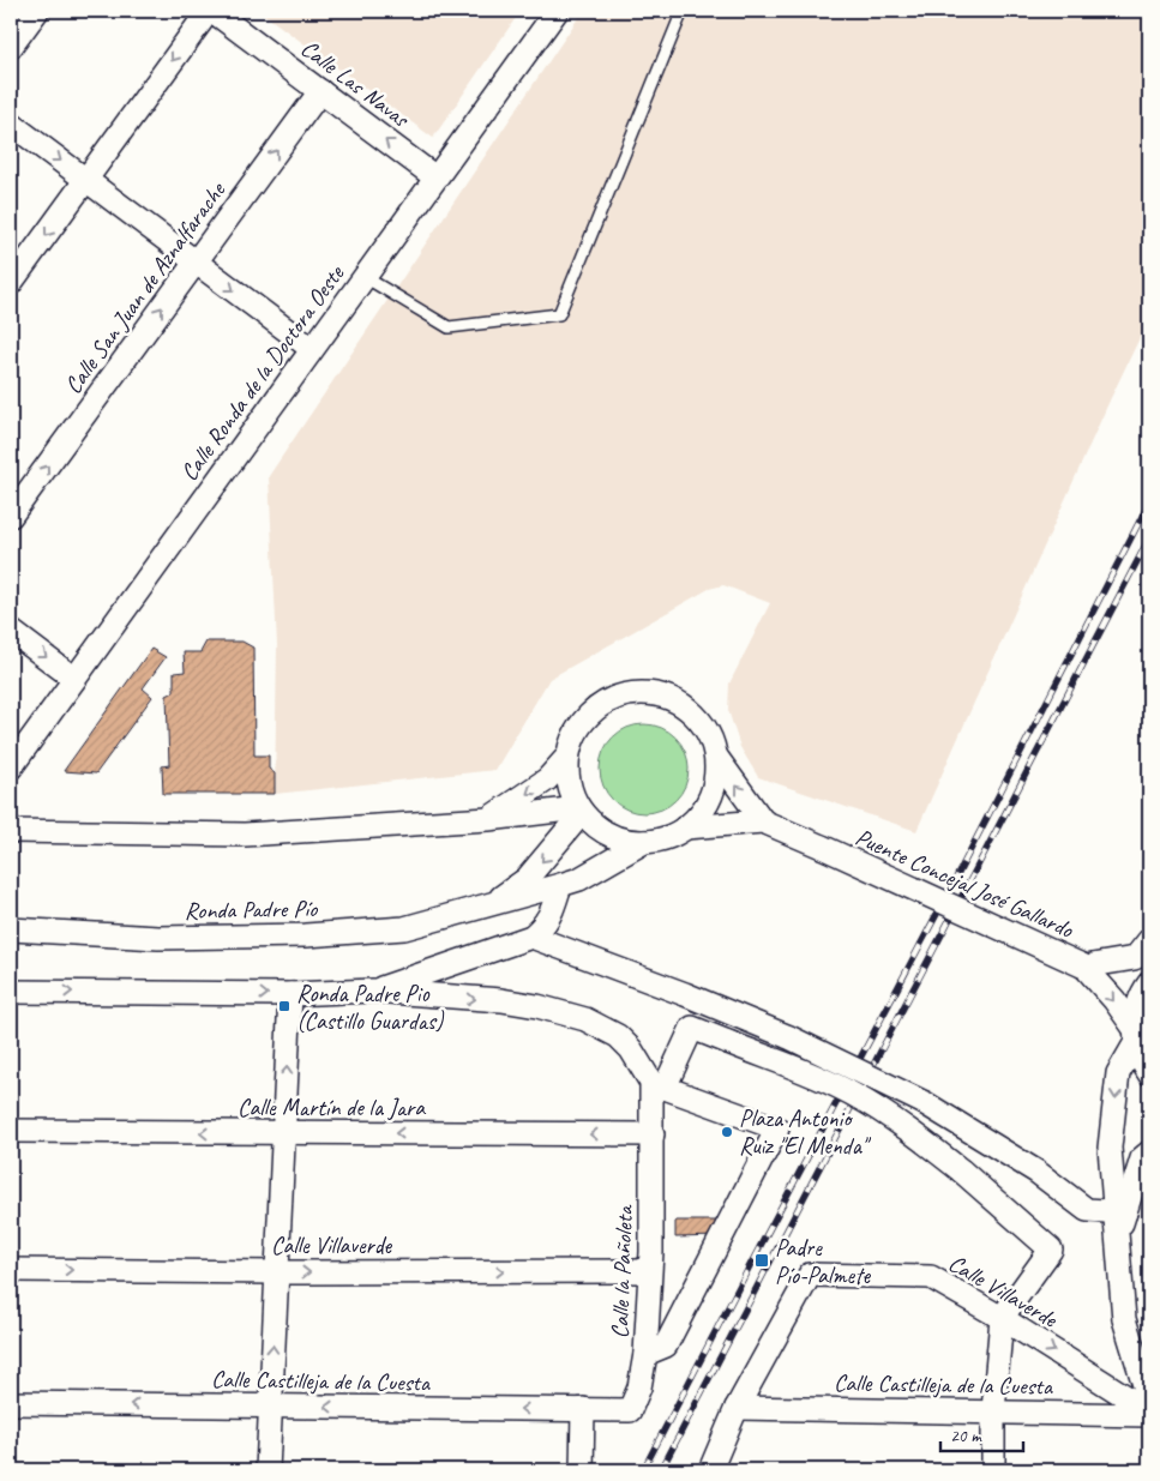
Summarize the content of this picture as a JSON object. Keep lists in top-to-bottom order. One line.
{"streets":{"street":["Calle Las Navas","Calle San Juan de Aznalfarache","Calle Ronda de la Doctora Oeste","Puente Concejal José Gallardo","Ronda Padre Pío","Calle Martín de la Jara","Calle Villaverde","Calle la Pañoleta","Calle Castilleja de la Cuesta"]},"crossings":[["Calle Las Navas","Calle San Juan de Aznalfarache"],["Calle Las Navas","Calle Ronda de la Doctora Oeste"],["Calle Martín de la Jara","Calle la Pañoleta"],["Calle Villaverde","Calle la Pañoleta"],["Calle Villaverde","Calle Castilleja de la Cuesta"],["Calle la Pañoleta","Calle Castilleja de la Cuesta"]],"one_way":["Calle Las Navas","Calle Villaverde","Calle Castilleja de la Cuesta"],"places":{"transit":["Ronda Padre Pio (Castillo Guardas)","Padre Pío-Palmete"],"other":["Plaza Antonio Ruiz \"El Menda\""]},"scale_bar":"20 m"}
